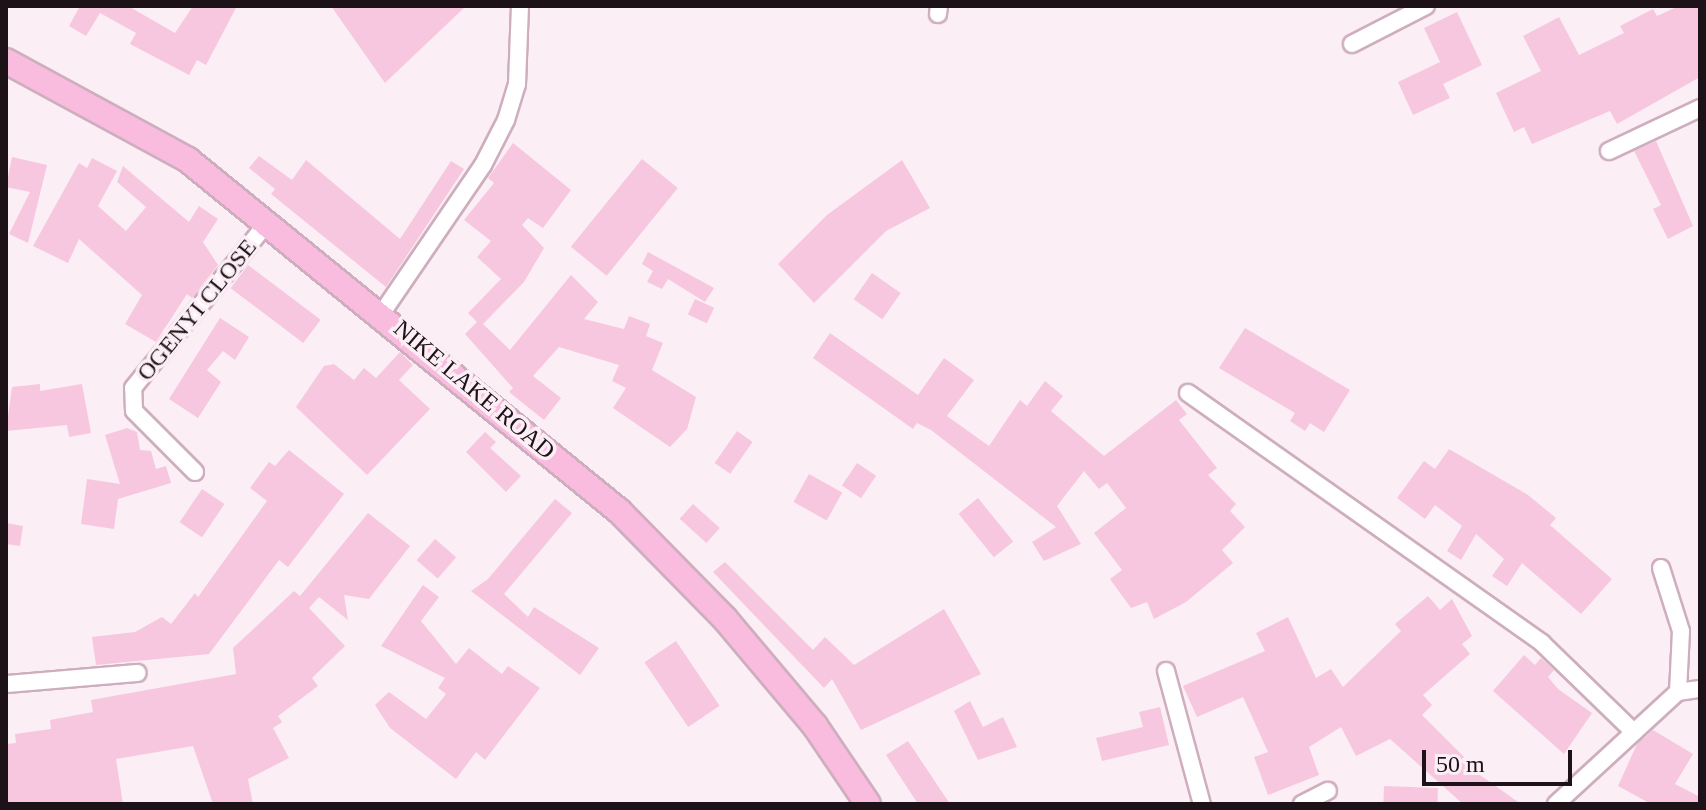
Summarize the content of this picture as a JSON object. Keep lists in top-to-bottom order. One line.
{"streets":{"main road":["NIKE LAKE ROAD"],"street":["OGENYI CLOSE"]},"crossings":[["OGENYI CLOSE","NIKE LAKE ROAD"]],"scale_bar":"50 m"}
